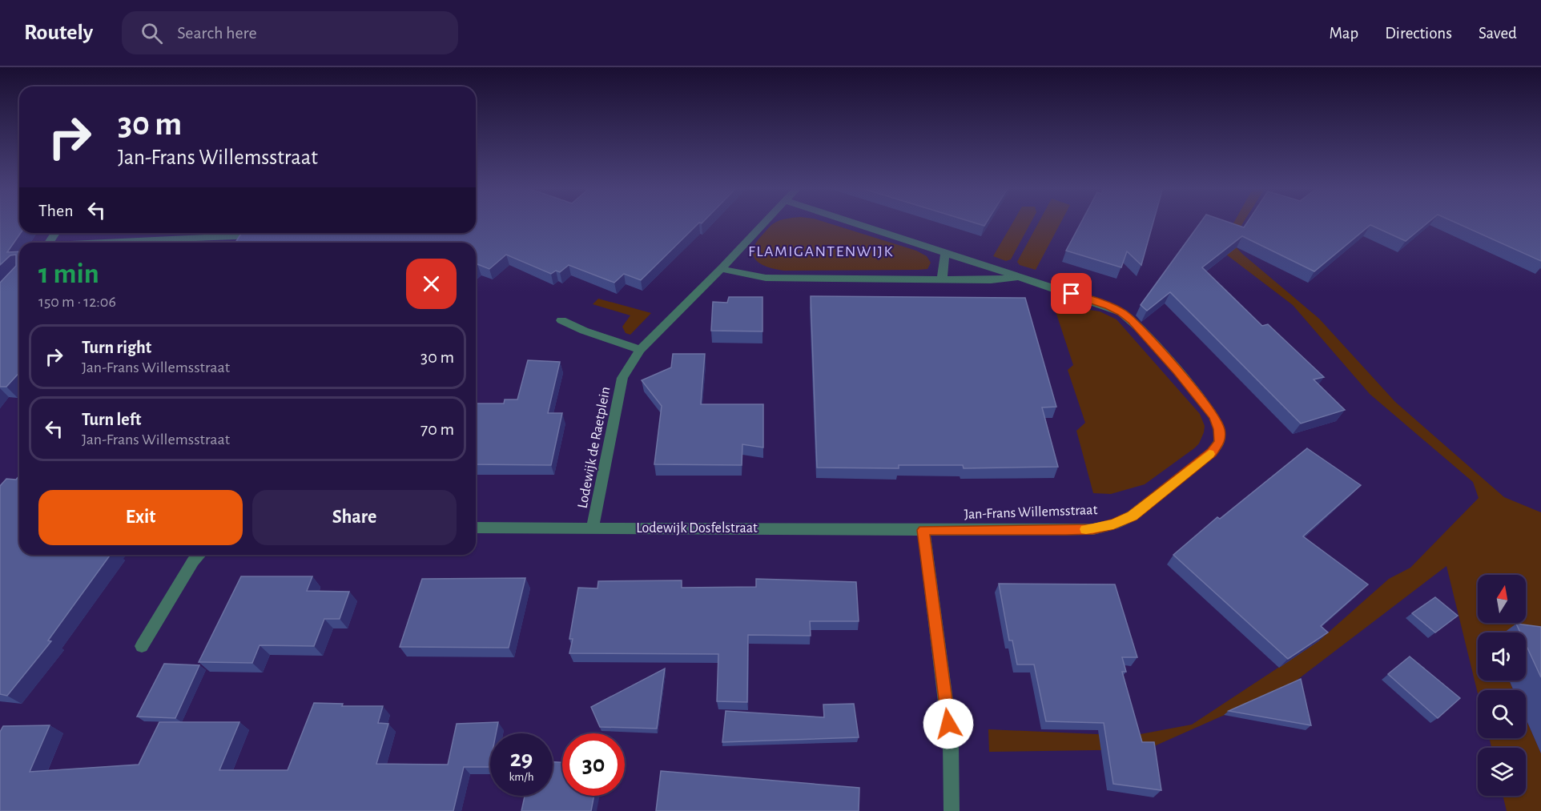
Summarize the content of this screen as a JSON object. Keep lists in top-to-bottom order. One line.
{"streets":{"street":["Lodewijk de Raetplein","Jan-Frans Willemsstraat","Lodewijk Dosfelstraat"]},"crossings":[["Lodewijk de Raetplein","Lodewijk Dosfelstraat"],["Jan-Frans Willemsstraat","Lodewijk Dosfelstraat"]],"districts":["FLAMIGANTENWIJK"],"north":"top","page":{"header":"Routely","search":"Search here","nav":["Map","Directions","Saved"],"turn":["30 m","Jan-Frans Willemsstraat"],"then":"Then","heading":["1 min","150 m · 12:06"],"list":[{"name":"Turn right","note":"Jan-Frans Willemsstraat","value":"30 m"},{"name":"Turn left","note":"Jan-Frans Willemsstraat","value":"70 m"}],"buttons":["Exit","Share"],"speed":"29 km/h","limit":"30"}}
